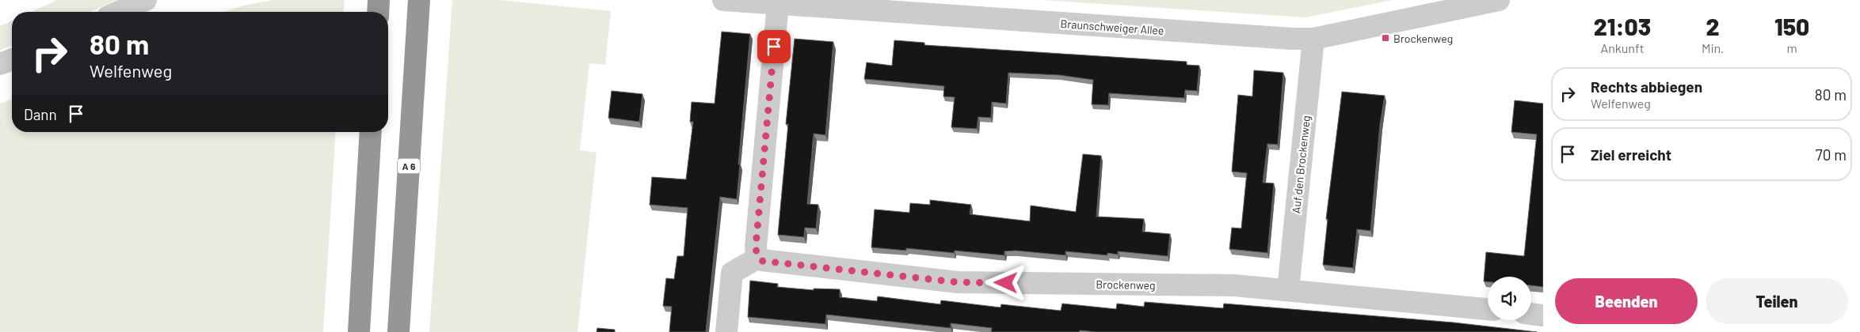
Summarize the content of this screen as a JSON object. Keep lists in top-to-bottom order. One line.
{"streets":{"highway":["A 6"],"street":["Braunschweiger Allee","Auf den Brockenweg","Brockenweg"]},"crossings":[["Braunschweiger Allee","Auf den Brockenweg"],["Auf den Brockenweg","Brockenweg"]],"places":{"transit":["Brockenweg"]},"page":{"eta":["21:03","Ankunft","2","Min.","150","m"],"turn":["80 m","Welfenweg"],"list":[{"name":"Rechts abbiegen","note":"Welfenweg","value":"80 m"},{"name":"Ziel erreicht","value":"70 m"}],"then":"Dann","buttons":["Beenden","Teilen"]}}
